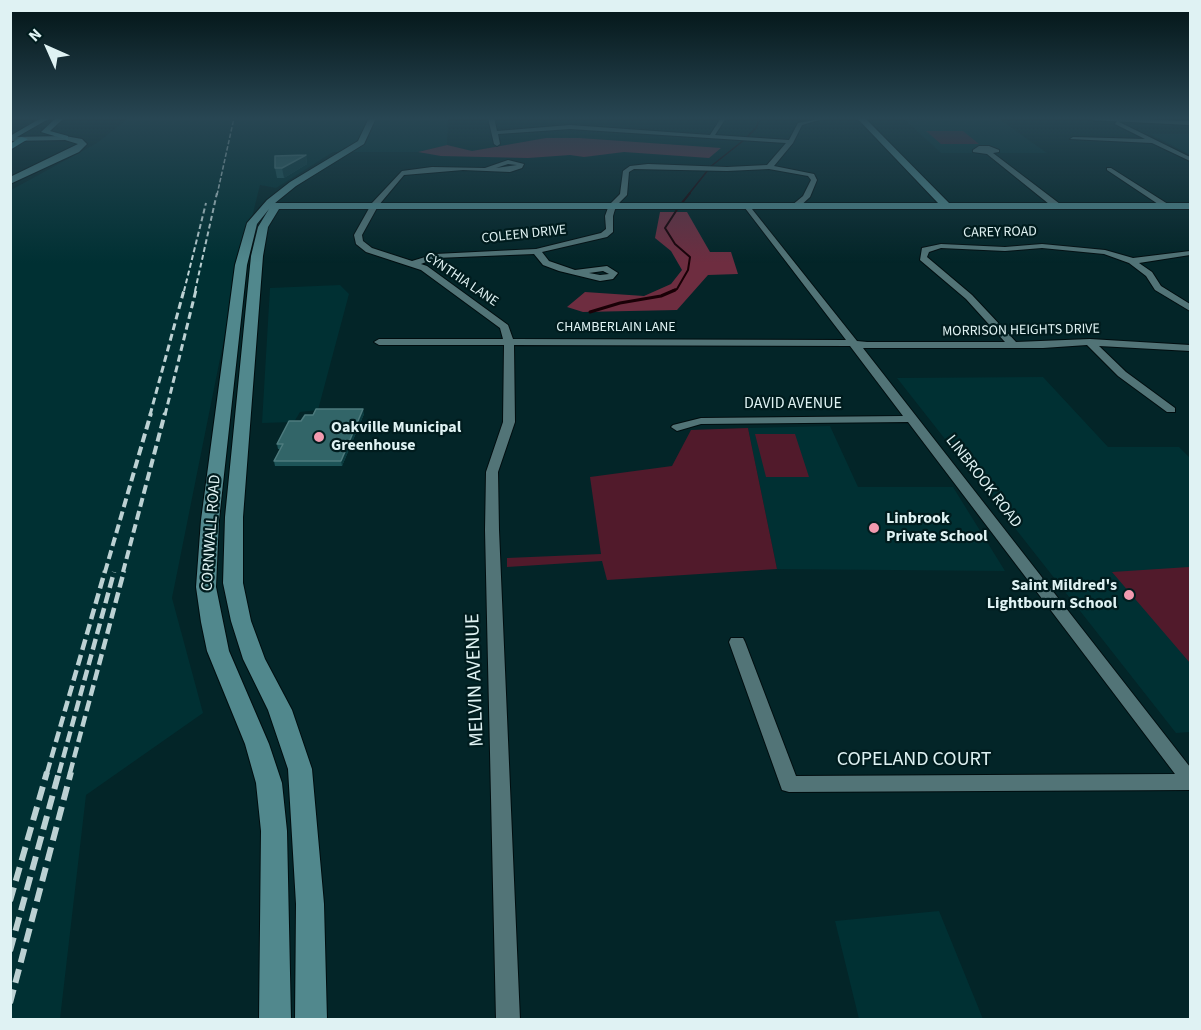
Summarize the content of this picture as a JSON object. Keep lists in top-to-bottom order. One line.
{"streets":{"main road":["CORNWALL ROAD"],"street":["CAREY ROAD","COLEEN DRIVE","CYNTHIA LANE","CHAMBERLAIN LANE","MORRISON HEIGHTS DRIVE","DAVID AVENUE","LINBROOK ROAD","MELVIN AVENUE","COPELAND COURT"]},"crossings":[["CAREY ROAD","MORRISON HEIGHTS DRIVE"],["COLEEN DRIVE","CYNTHIA LANE"],["CYNTHIA LANE","CHAMBERLAIN LANE"],["CYNTHIA LANE","MELVIN AVENUE"],["CHAMBERLAIN LANE","MORRISON HEIGHTS DRIVE"],["CHAMBERLAIN LANE","LINBROOK ROAD"],["CHAMBERLAIN LANE","MELVIN AVENUE"],["MORRISON HEIGHTS DRIVE","LINBROOK ROAD"],["DAVID AVENUE","LINBROOK ROAD"],["LINBROOK ROAD","COPELAND COURT"]],"places":["Oakville Municipal Greenhouse","Linbrook Private School","Saint Mildred's Lightbourn School"],"north":"top left"}
